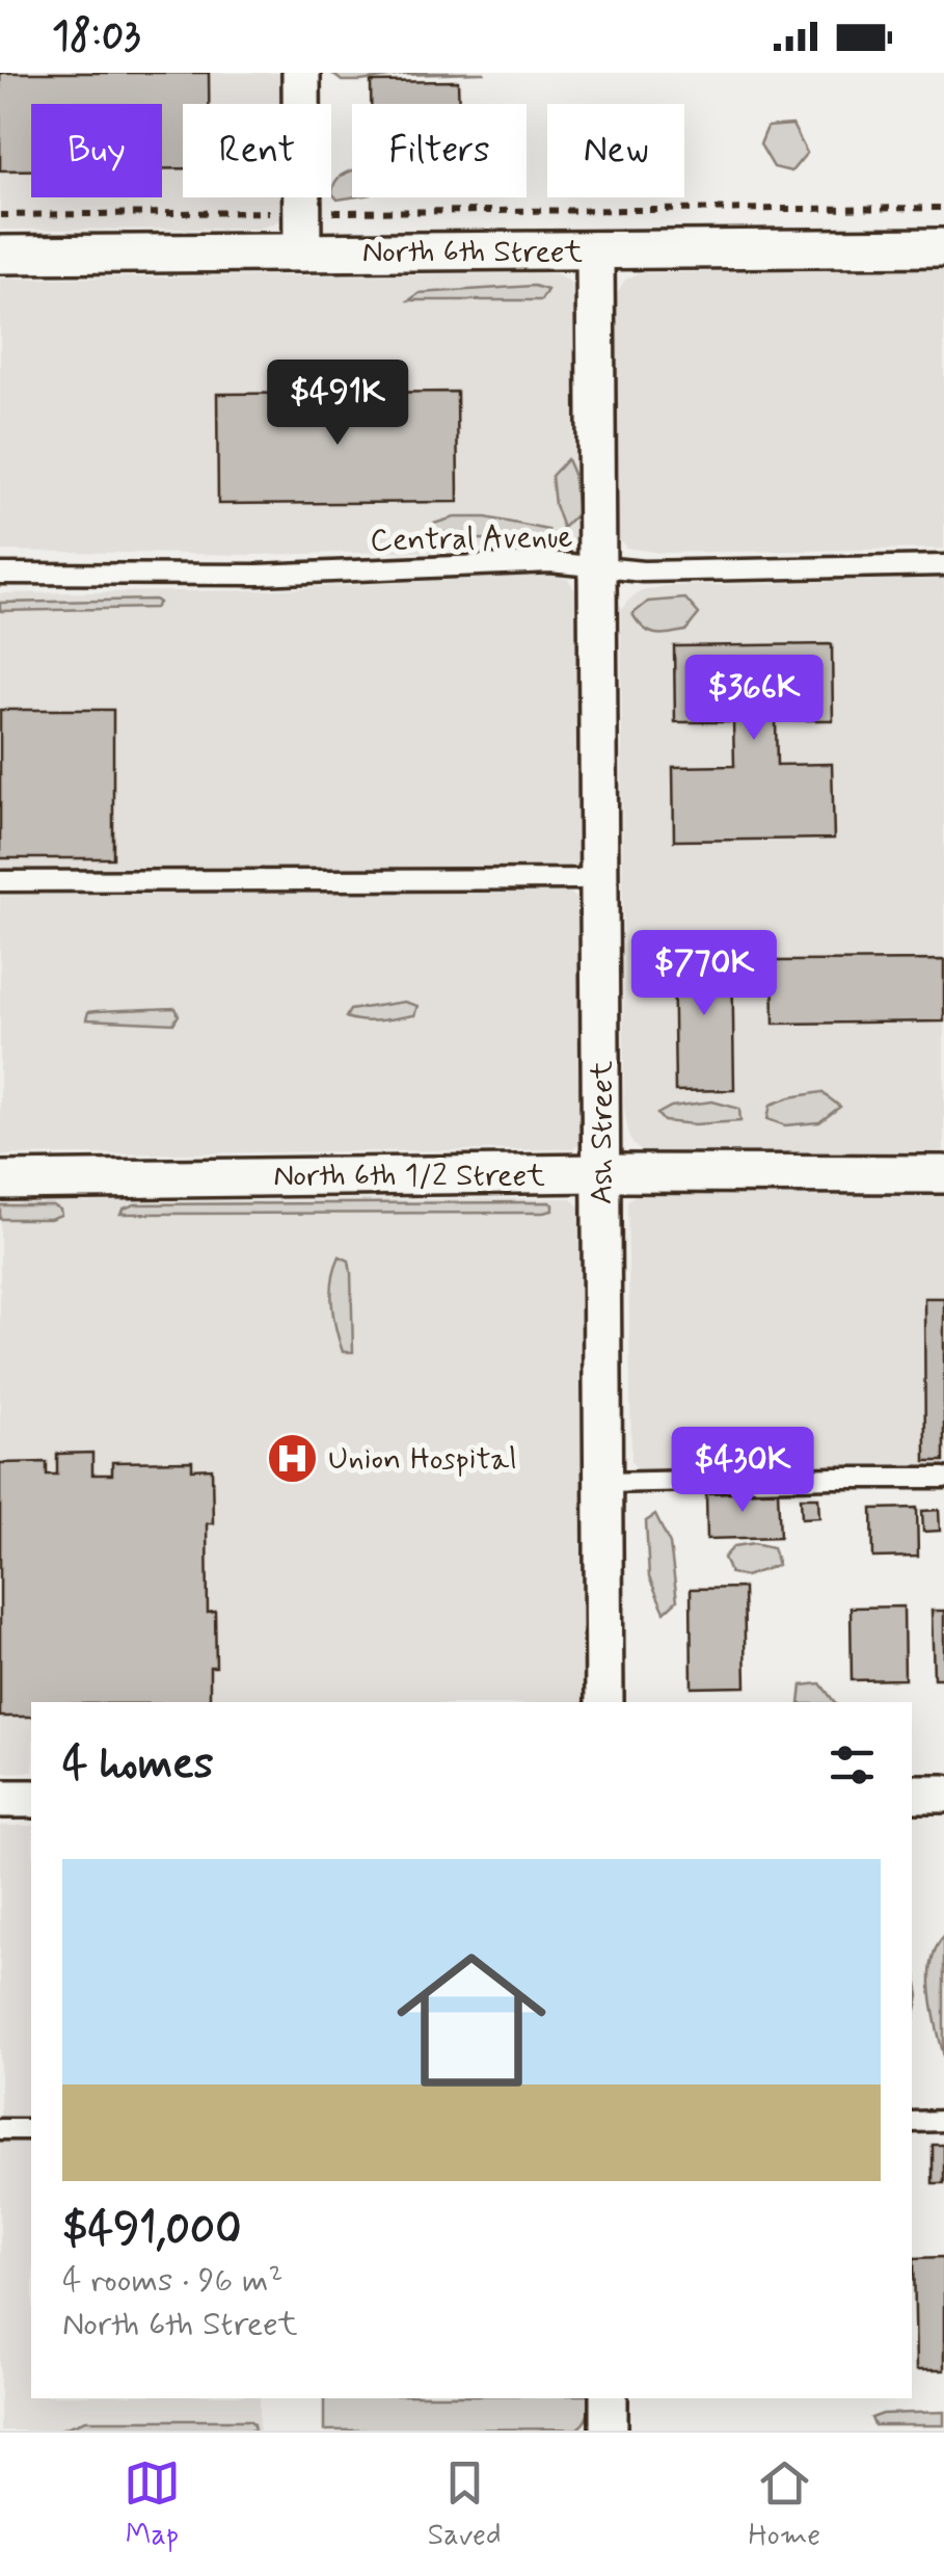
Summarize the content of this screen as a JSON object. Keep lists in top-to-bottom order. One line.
{"streets":{"street":["North 6th Street","Ash Street","North 6th 1/2 Street"],"lane":["Central Avenue"]},"crossings":[["North 6th Street","Ash Street"],["Central Avenue","Ash Street"],["Ash Street","North 6th 1/2 Street"]],"places":{"hospital":["Union Hospital"]},"page":{"status":"18:03","chip":["Buy","Rent","Filters","New"],"price":["$491K","$366K","$770K","$430K"],"heading":"4 homes","list":[{"name":"$491,000","note":"4 rooms · 96 m² · North 6th Street"}],"tabs":["Map","Saved","Home"]}}
